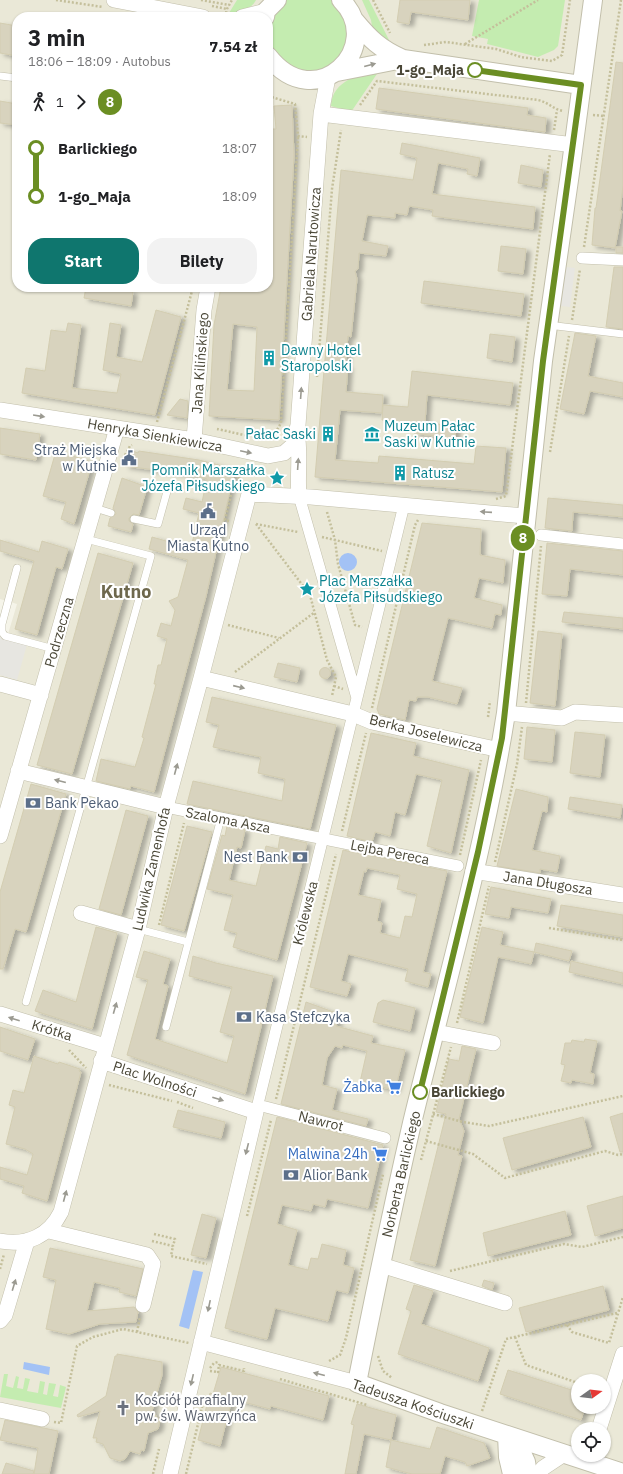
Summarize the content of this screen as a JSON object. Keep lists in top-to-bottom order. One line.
{"streets":{"street":["Gabriela Narutowicza","Jana Kilińskiego","Henryka Sienkiewicza","Podrzeczna","Berka Joselewicza","Szaloma Asza","Lejba Pereca","Ludwika Zamenhofa","Jana Długosza","Królewska","Krótka","Plac Wolności","Nawrot","Norberta Barlickiego","Tadeusza Kościuszki"]},"crossings":[["Gabriela Narutowicza","Henryka Sienkiewicza"],["Jana Kilińskiego","Henryka Sienkiewicza"],["Henryka Sienkiewicza","Podrzeczna"],["Podrzeczna","Szaloma Asza"],["Berka Joselewicza","Królewska"],["Berka Joselewicza","Norberta Barlickiego"],["Szaloma Asza","Lejba Pereca"],["Szaloma Asza","Ludwika Zamenhofa"],["Szaloma Asza","Królewska"],["Lejba Pereca","Jana Długosza"],["Lejba Pereca","Królewska"],["Lejba Pereca","Norberta Barlickiego"],["Ludwika Zamenhofa","Krótka"],["Ludwika Zamenhofa","Plac Wolności"],["Jana Długosza","Norberta Barlickiego"],["Królewska","Plac Wolności"],["Królewska","Nawrot"],["Plac Wolności","Nawrot"],["Norberta Barlickiego","Tadeusza Kościuszki"]],"one_way":["Gabriela Narutowicza","Ludwika Zamenhofa","Tadeusza Kościuszki"],"districts":["Kutno"],"places":{"other":["1-go_Maja","Barlickiego"],"building":["Dawny Hotel Staropolski","Pałac Saski","Ratusz"],"museum":["Muzeum Pałac Saski w Kutnie"],"public building":["Straż Miejska w Kutnie","Urząd Miasta Kutno"],"place":["Pomnik Marszałka Józefa Piłsudskiego","Plac Marszałka Józefa Piłsudskiego"],"bank":["Bank Pekao","Nest Bank","Kasa Stefczyka","Alior Bank"],"supermarket":["Żabka","Malwina 24h"],"church":["Kościół parafialny pw. św. Wawrzyńca"]},"lines":["bus line 8"],"north":"right","page":{"on_map":"8","heading":["3 min","18:06 – 18:09 · Autobus","7.54 zł"],"legs":["1","8"],"list":[{"name":"Barlickiego","value":"18:07"},{"name":"1-go_Maja","value":"18:09"}],"buttons":["Start","Bilety"]}}
